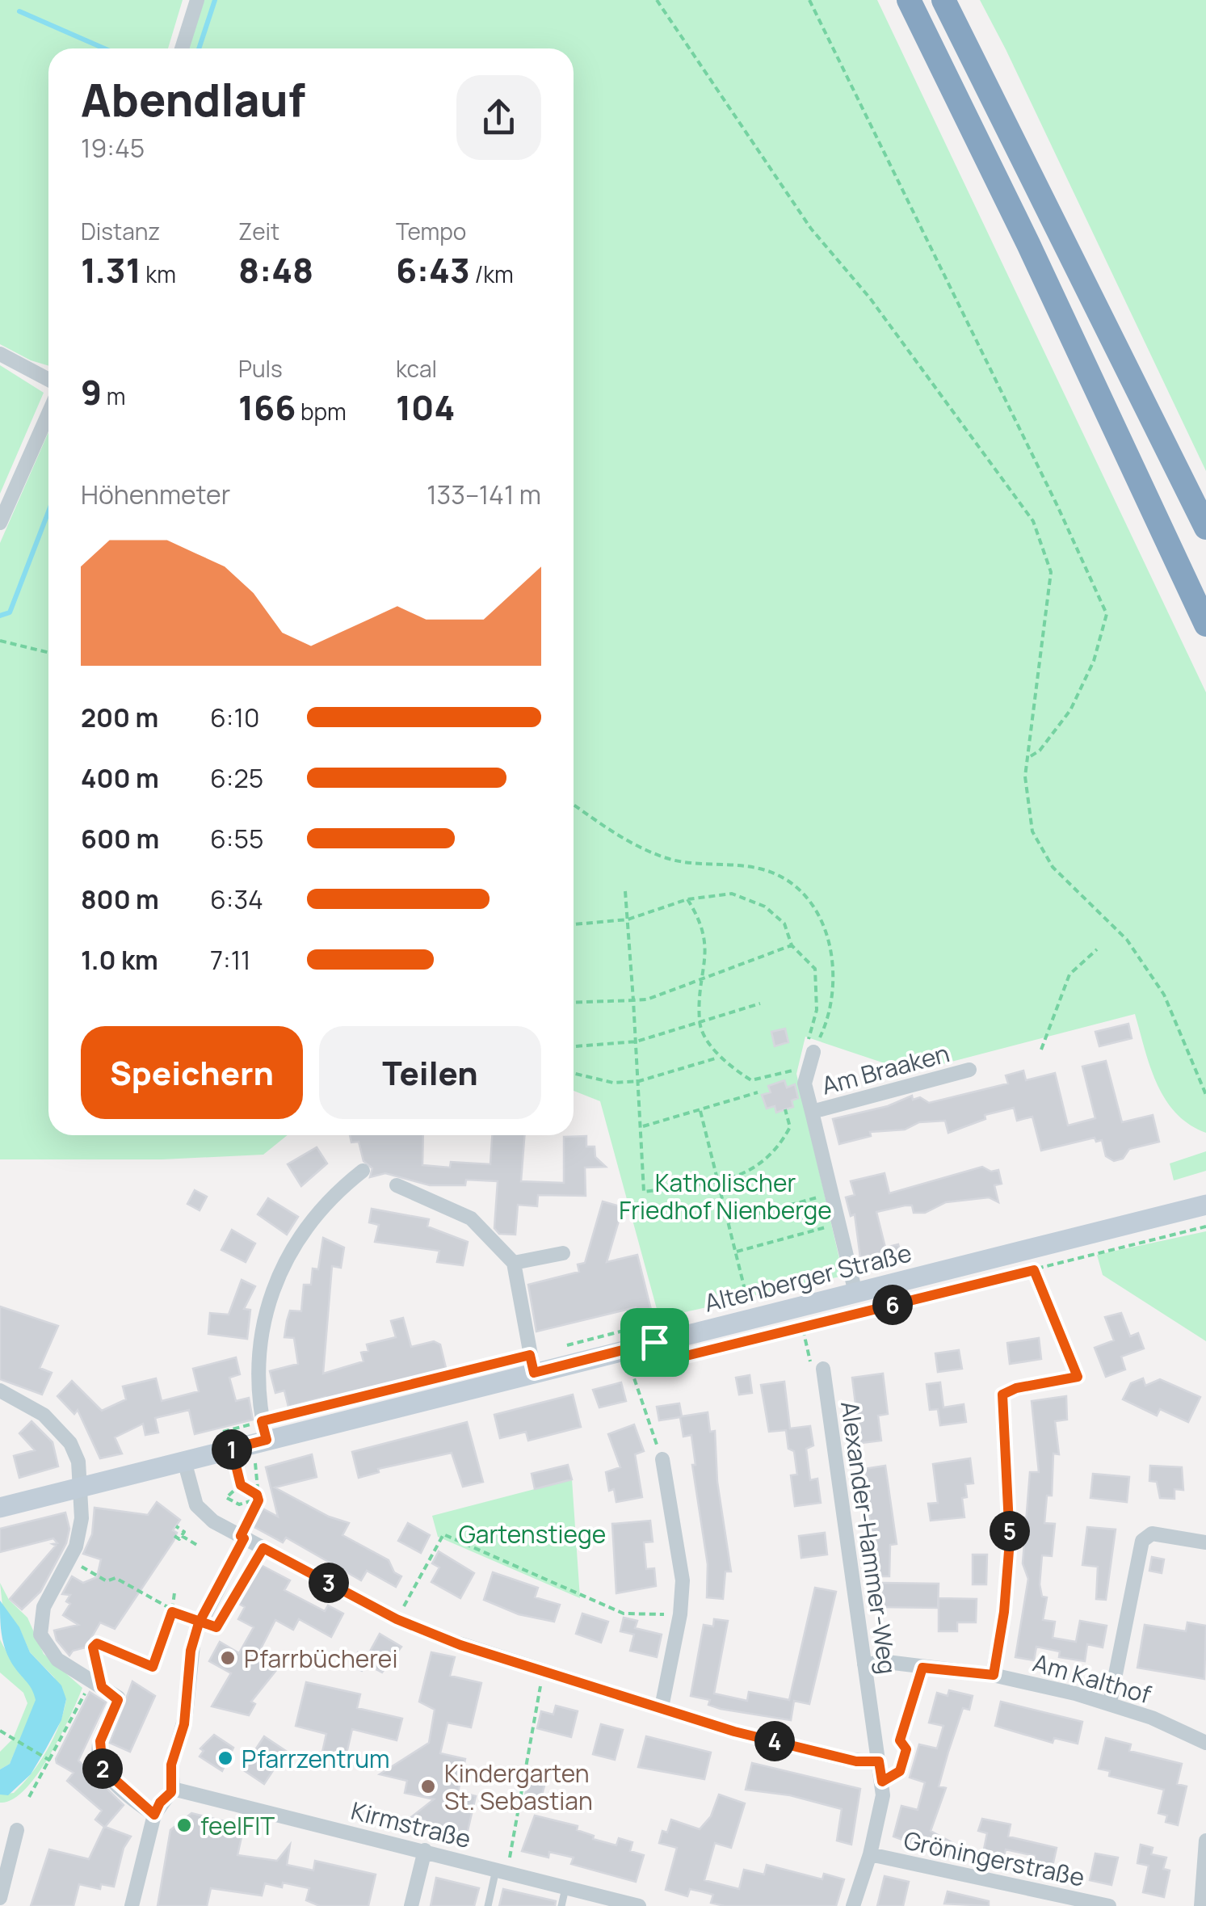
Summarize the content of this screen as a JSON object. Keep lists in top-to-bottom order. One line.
{"streets":{"main road":["Altenberger Straße"],"street":["Am Braaken","Alexander-Hammer-Weg","Am Kalthof","Kirmstraße","Gröningerstraße"]},"crossings":[["Am Braaken","Altenberger Straße"],["Alexander-Hammer-Weg","Am Kalthof"],["Alexander-Hammer-Weg","Gröningerstraße"]],"parks":["Katholischer Friedhof Nienberge","Gartenstiege"],"places":["Pfarrbücherei","Pfarrzentrum","Kindergarten St. Sebastian","feelFIT"],"page":{"heading":["Abendlauf","19:45"],"stats":[["Distanz","1.31 km"],["Zeit","8:48"],["Tempo","6:43 /km"],["9 m"],["Puls","166 bpm"],["kcal","104"]],"chart":["Höhenmeter","133–141 m"],"list":[{"name":"200 m","note":"6:10"},{"name":"400 m","note":"6:25"},{"name":"600 m","note":"6:55"},{"name":"800 m","note":"6:34"},{"name":"1.0 km","note":"7:11"}],"buttons":["Speichern","Teilen"],"pins":["6","1","5","3","4","2"]}}
